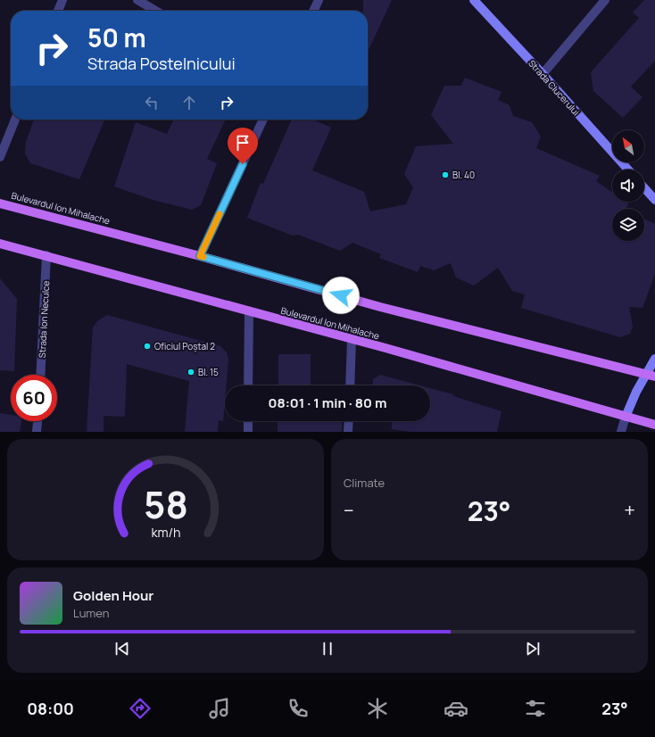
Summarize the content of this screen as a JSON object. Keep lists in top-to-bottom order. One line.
{"streets":{"main road":["Bulevardul Ion Mihalache"],"street":["Strada Clucerului","Strada Ion Neculce"]},"crossings":[["Bulevardul Ion Mihalache","Strada Ion Neculce"]],"places":["Bl. 40","Oficiul Poștal 2","Bl. 15"],"north":"top left","page":{"turn":["50 m","Strada Postelnicului"],"limit":"60","trip":"08:01 · 1 min · 80 m","tile":"Climate","heat":["−","23°","+"],"song":["Golden Hour","Lumen"],"tabs":["08:00","23°"],"gauge":["58","km/h"]}}
